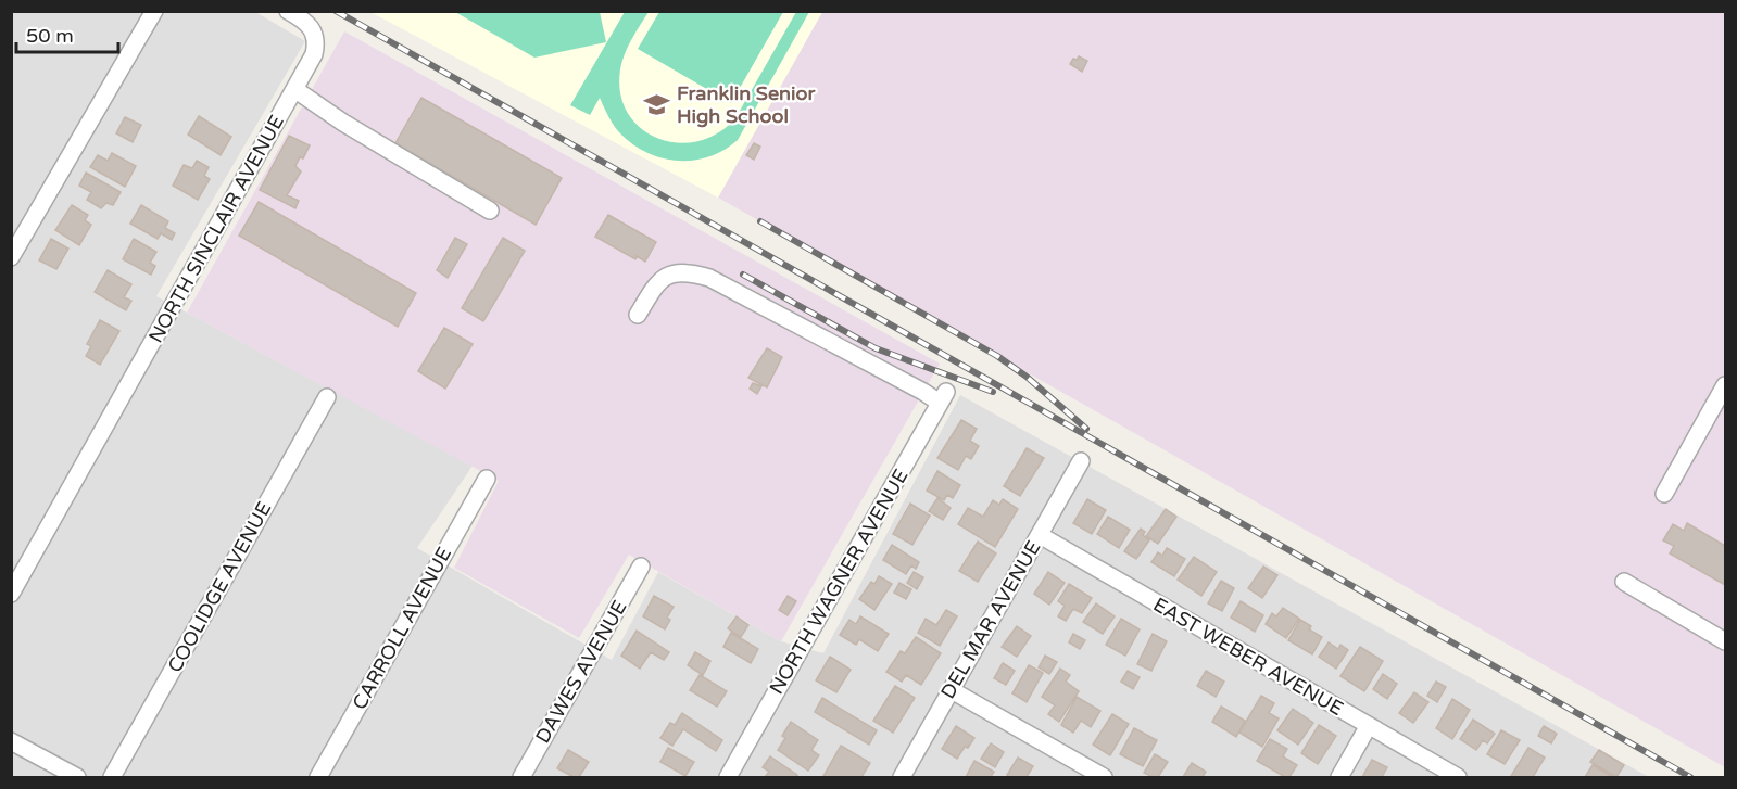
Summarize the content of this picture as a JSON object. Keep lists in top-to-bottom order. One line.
{"streets":{"street":["NORTH SINCLAIR AVENUE","NORTH WAGNER AVENUE","COOLIDGE AVENUE","DEL MAR AVENUE","CARROLL AVENUE","EAST WEBER AVENUE","DAWES AVENUE"]},"crossings":[["DEL MAR AVENUE","EAST WEBER AVENUE"]],"places":{"school or university":["Franklin Senior High School"]},"scale_bar":"50 m"}
